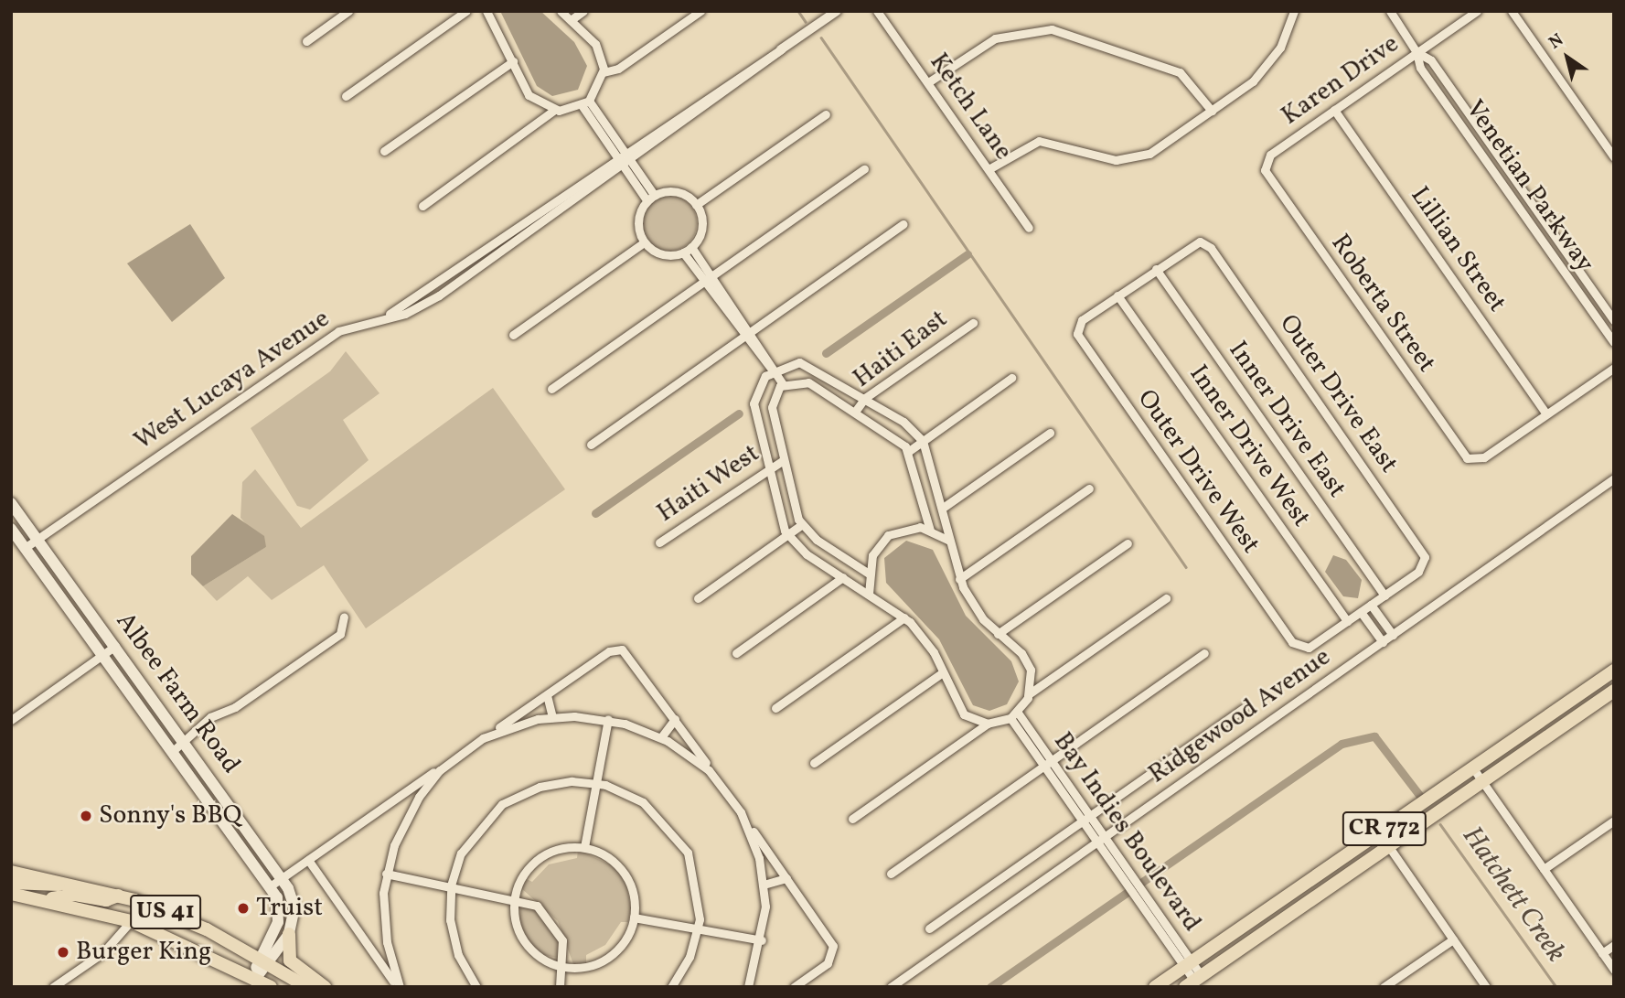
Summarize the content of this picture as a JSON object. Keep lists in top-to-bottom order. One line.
{"streets":{"main road":["Albee Farm Road","CR 772","US 41"],"street":["Karen Drive","Ketch Lane","Venetian Parkway","Lillian Street","Roberta Street","Haiti East","West Lucaya Avenue","Outer Drive East","Inner Drive East","Inner Drive West","Outer Drive West","Haiti West","Ridgewood Avenue","Bay Indies Boulevard"]},"crossings":[["Karen Drive","Venetian Parkway"],["Karen Drive","Lillian Street"],["Karen Drive","Roberta Street"],["Lillian Street","Roberta Street"],["West Lucaya Avenue","Albee Farm Road"],["Outer Drive East","Inner Drive East"],["Outer Drive East","Outer Drive West"],["Inner Drive East","Outer Drive West"],["Inner Drive West","Outer Drive West"],["Albee Farm Road","US 41"],["Ridgewood Avenue","Bay Indies Boulevard"],["CR 772","Bay Indies Boulevard"]],"water":["Hatchett Creek"],"places":["Sonny's BBQ","Truist","Burger King"],"north":"top left"}
